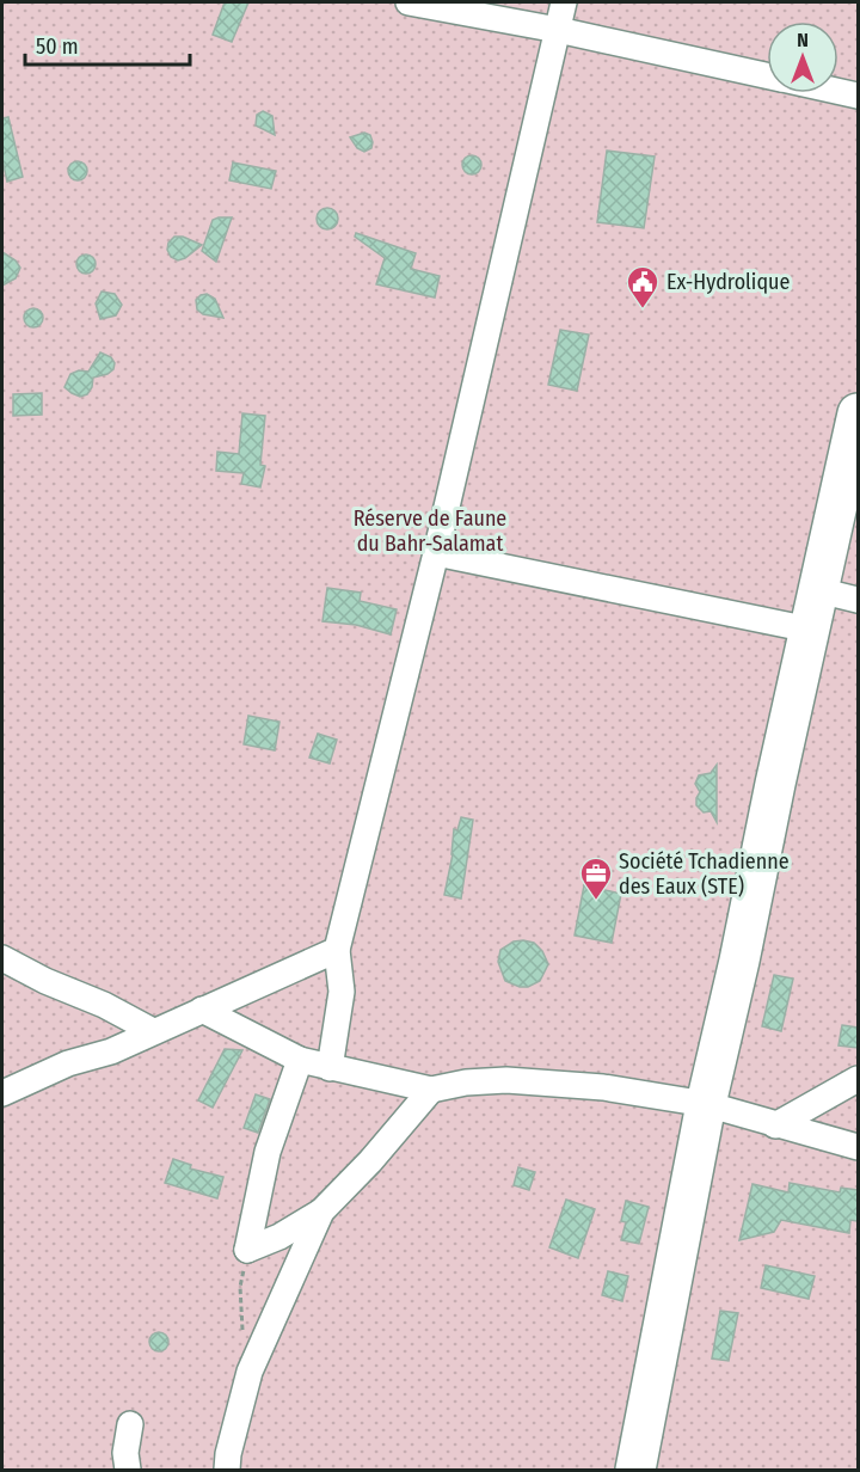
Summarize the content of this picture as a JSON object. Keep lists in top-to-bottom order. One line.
{"parks":["Réserve de Faune du Bahr-Salamat"],"places":{"public building":["Ex-Hydrolique"],"office":["Société Tchadienne des Eaux (STE)"]},"scale_bar":"50 m","north":"top"}
